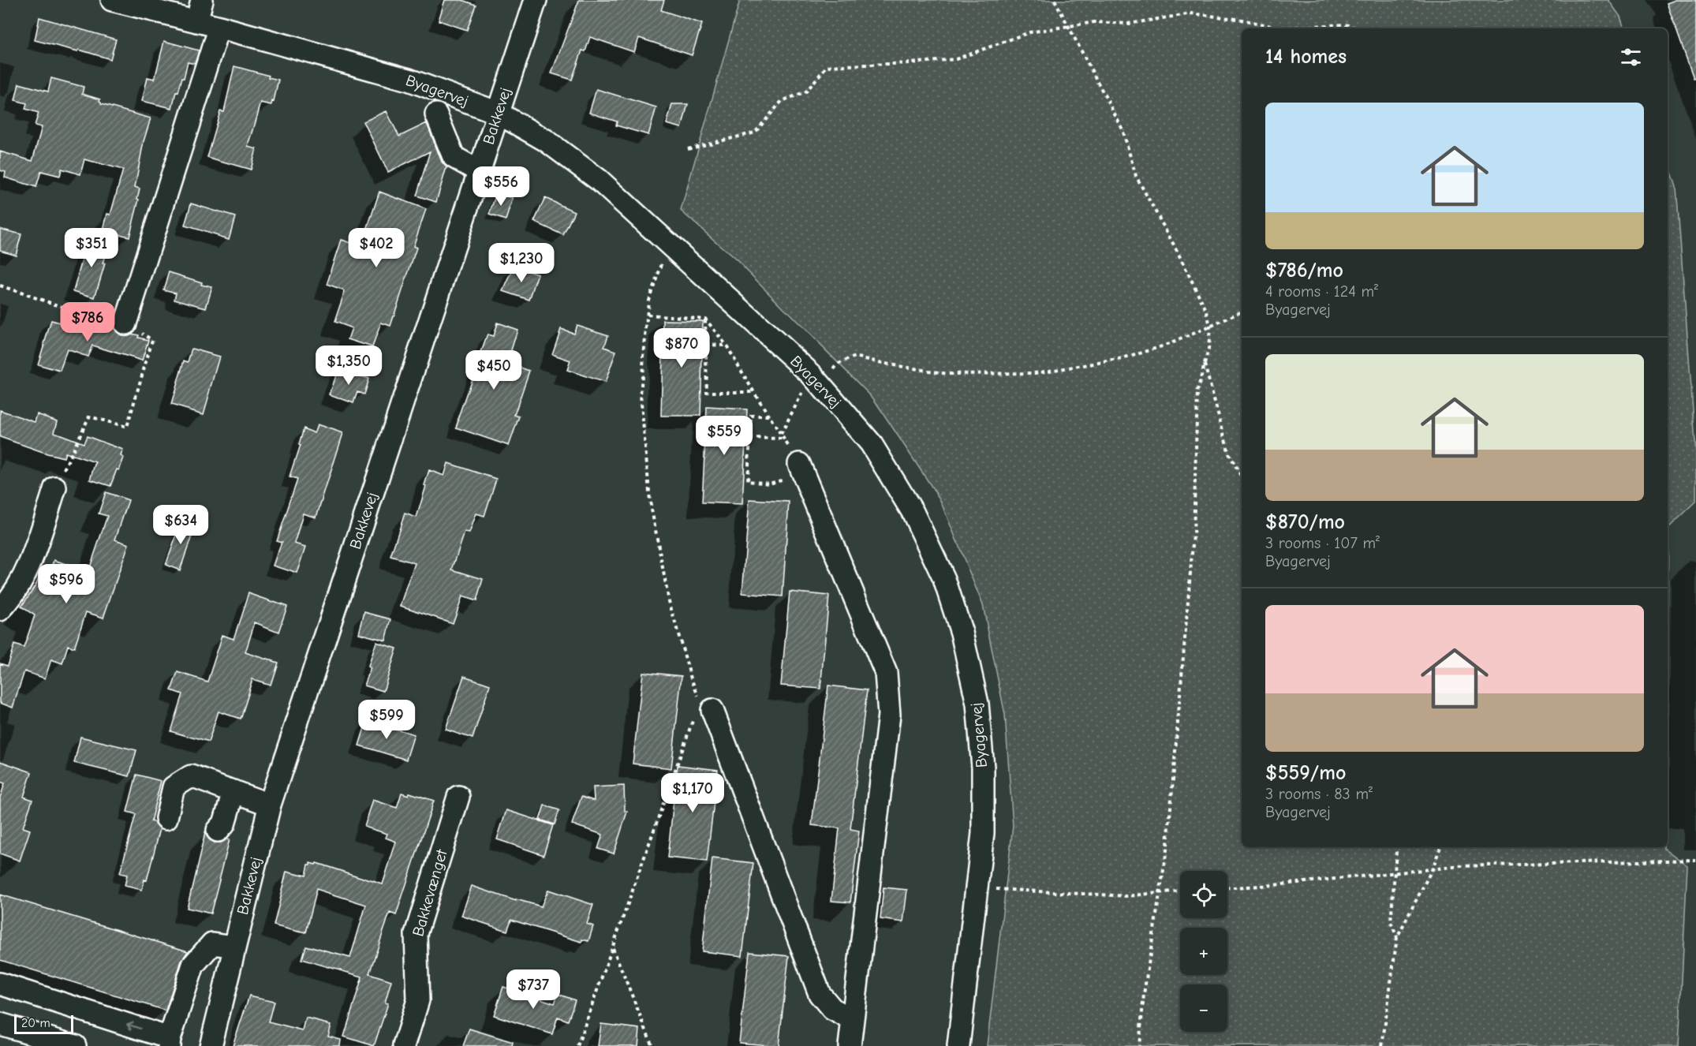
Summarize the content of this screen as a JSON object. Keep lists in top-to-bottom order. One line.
{"streets":{"street":["Byagervej","Bakkevej","Bakkevænget"]},"crossings":[["Byagervej","Bakkevej"]],"scale_bar":"20 m","page":{"heading":"14 homes","list":[{"name":"$786/mo","note":"4 rooms · 124 m² · Byagervej"},{"name":"$870/mo","note":"3 rooms · 107 m² · Byagervej"},{"name":"$559/mo","note":"3 rooms · 83 m² · Byagervej"}],"price":["$556","$351","$402","$1,230","$786","$870","$1,350","$450","$559","$634","$596","$599","$1,170","$737"],"map_buttons":["+","−"],"scale":"20 m"}}
